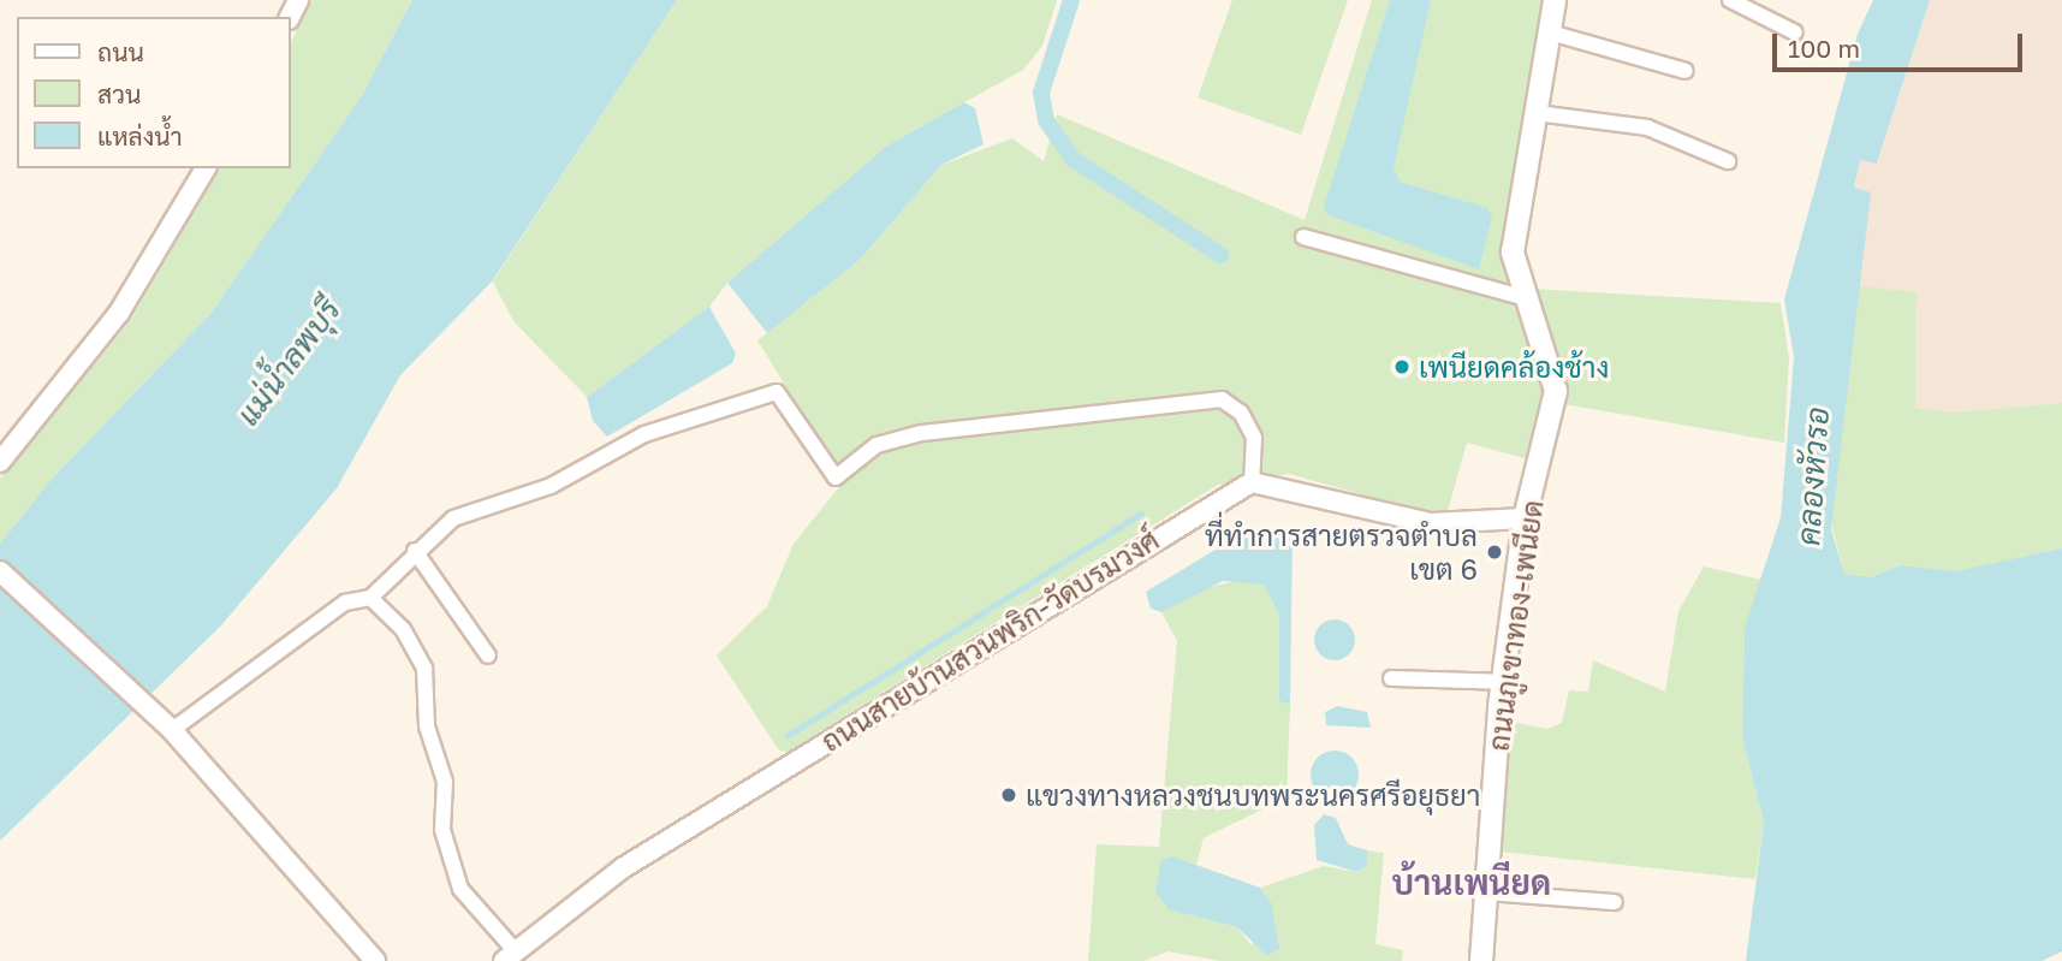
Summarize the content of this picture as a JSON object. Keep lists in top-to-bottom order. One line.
{"streets":{"main road":["ถนนภูเขาทอง-เพนียด"],"street":["ถนนสายบ้านสวนพริก-วัดบรมวงศ์"]},"districts":["บ้านเพนียด"],"water":["แม่น้ำลพบุรี","คลองหัวรอ"],"places":["เพนียดคล้องช้าง","ที่ทำการสายตรวจตำบล เขต 6","แขวงทางหลวงชนบทพระนครศรีอยุธยา"],"legend":["ถนน","สวน","แหล่งน้ำ"],"scale_bar":"100 m"}
